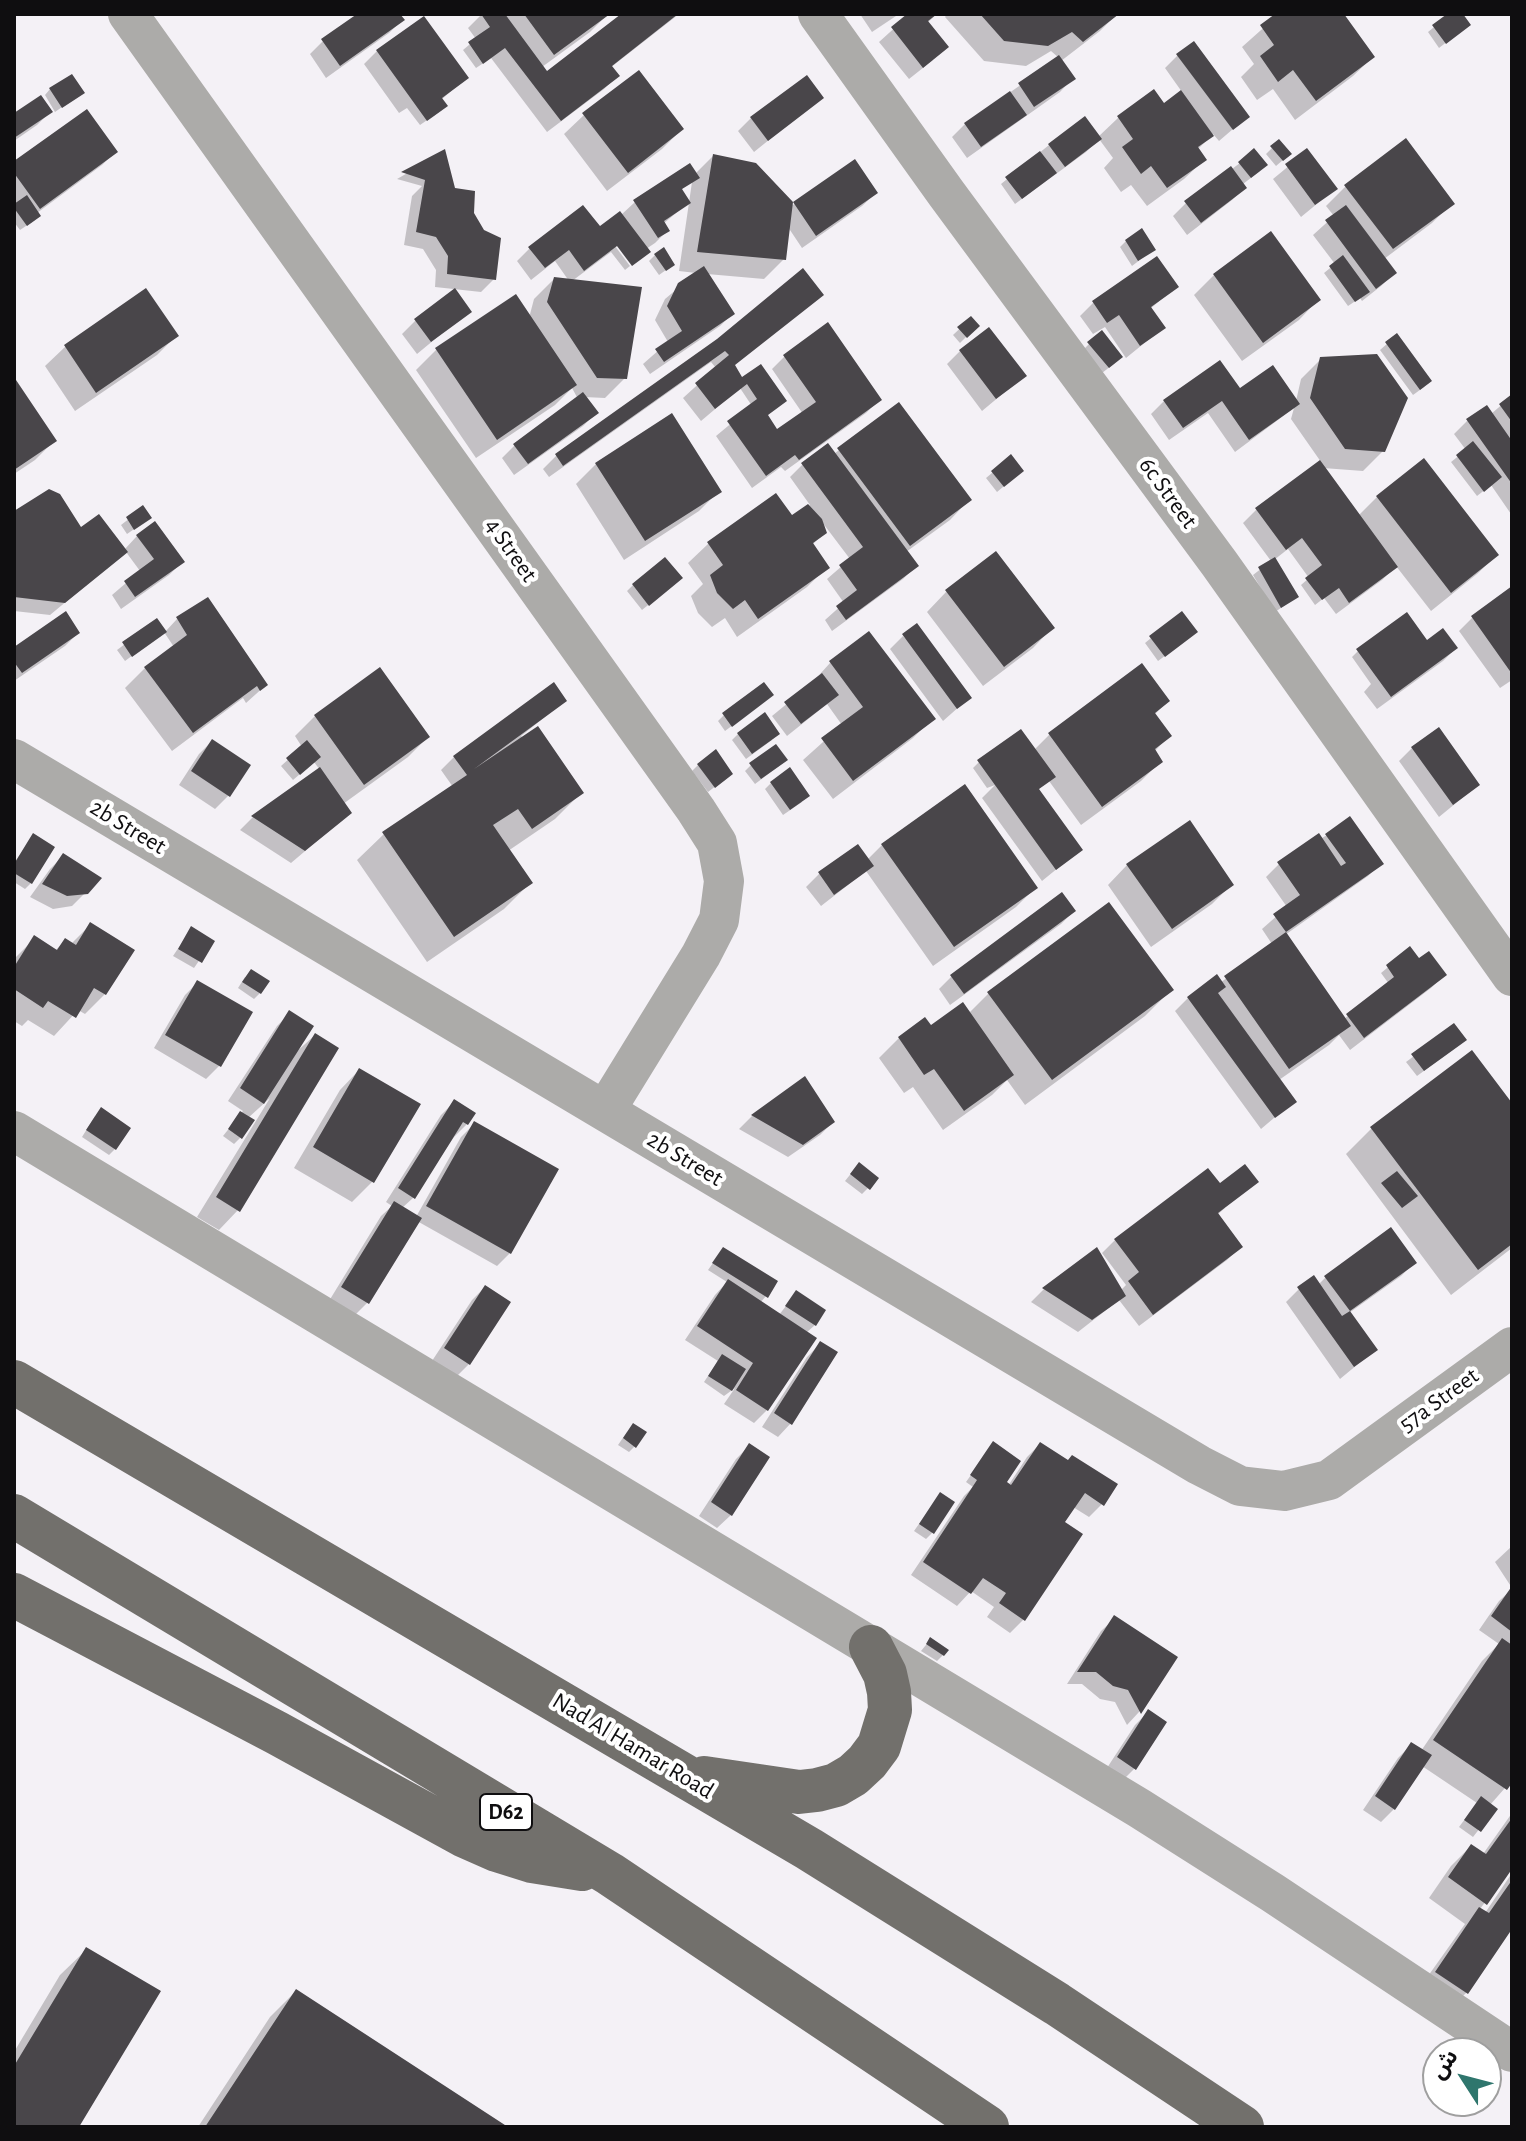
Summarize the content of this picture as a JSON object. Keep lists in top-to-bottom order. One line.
{"streets":{"main road":["Nad Al Hamar Road","D62"],"street":["6c Street","4 Street","2b Street","57a Street"]},"crossings":[["4 Street","2b Street"],["2b Street","57a Street"]],"north":"top left"}
